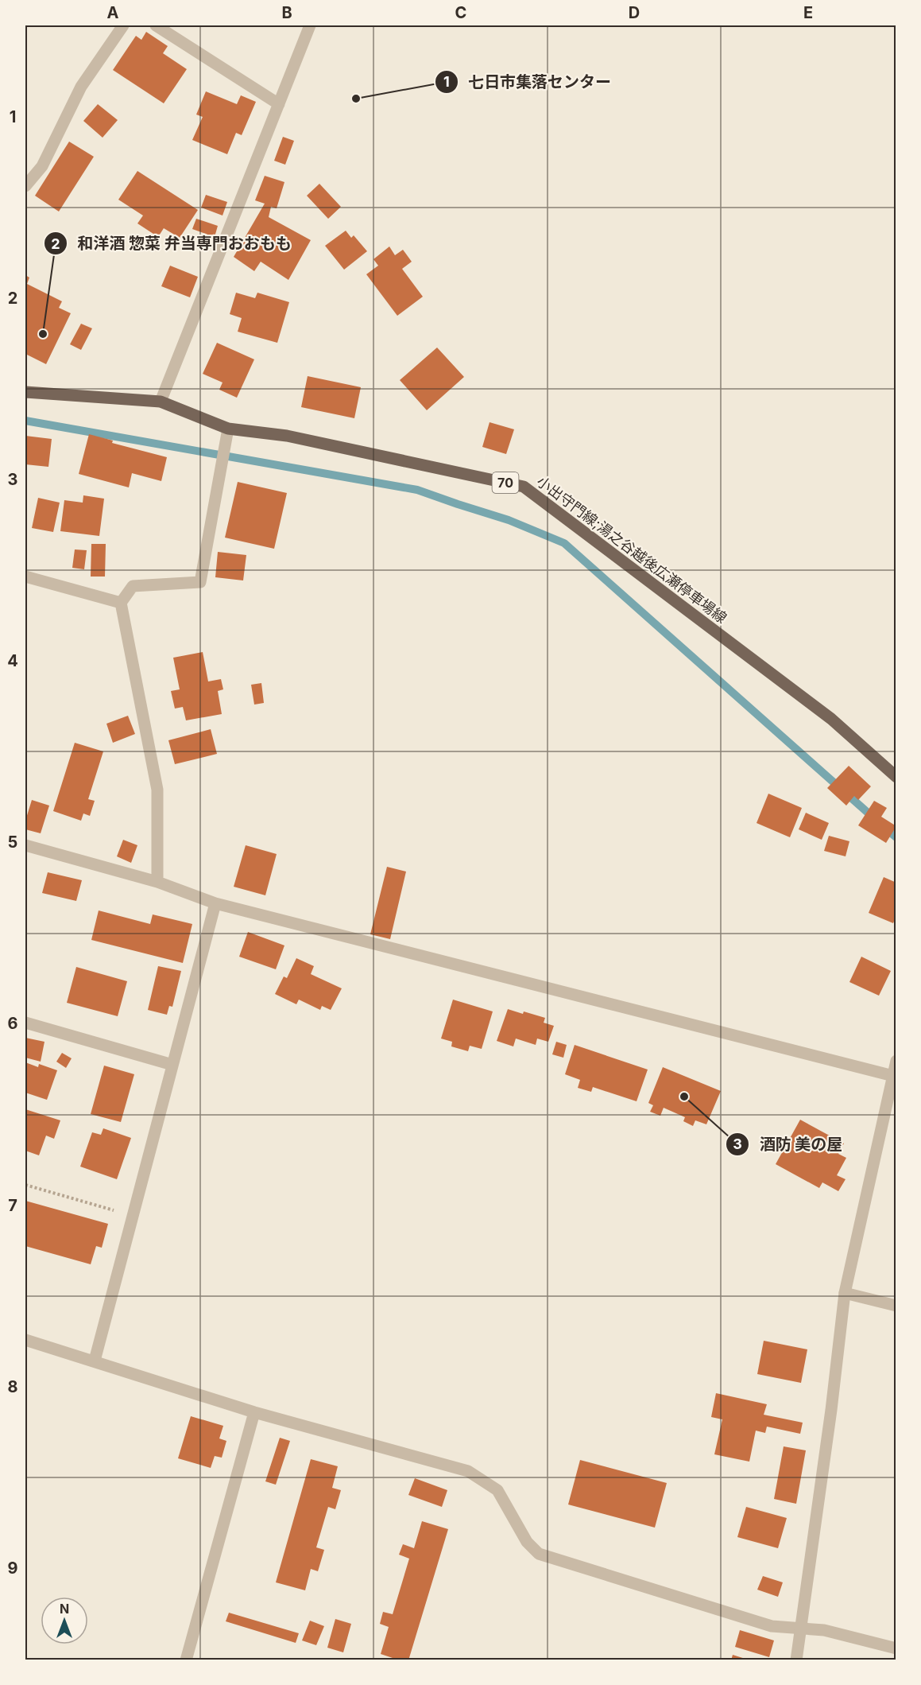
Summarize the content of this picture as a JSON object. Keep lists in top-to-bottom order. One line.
{"streets":{"main road":["70","小出守門線;湯之谷越後広瀬停車場線"]},"places":["七日市集落センター","和洋酒 惣菜 弁当専門おおもも","酒防 美の屋"],"north":"top","grid":{"columns":["A","B","C","D","E"],"rows":["1","2","3","4","5","6","7","8","9"]}}
